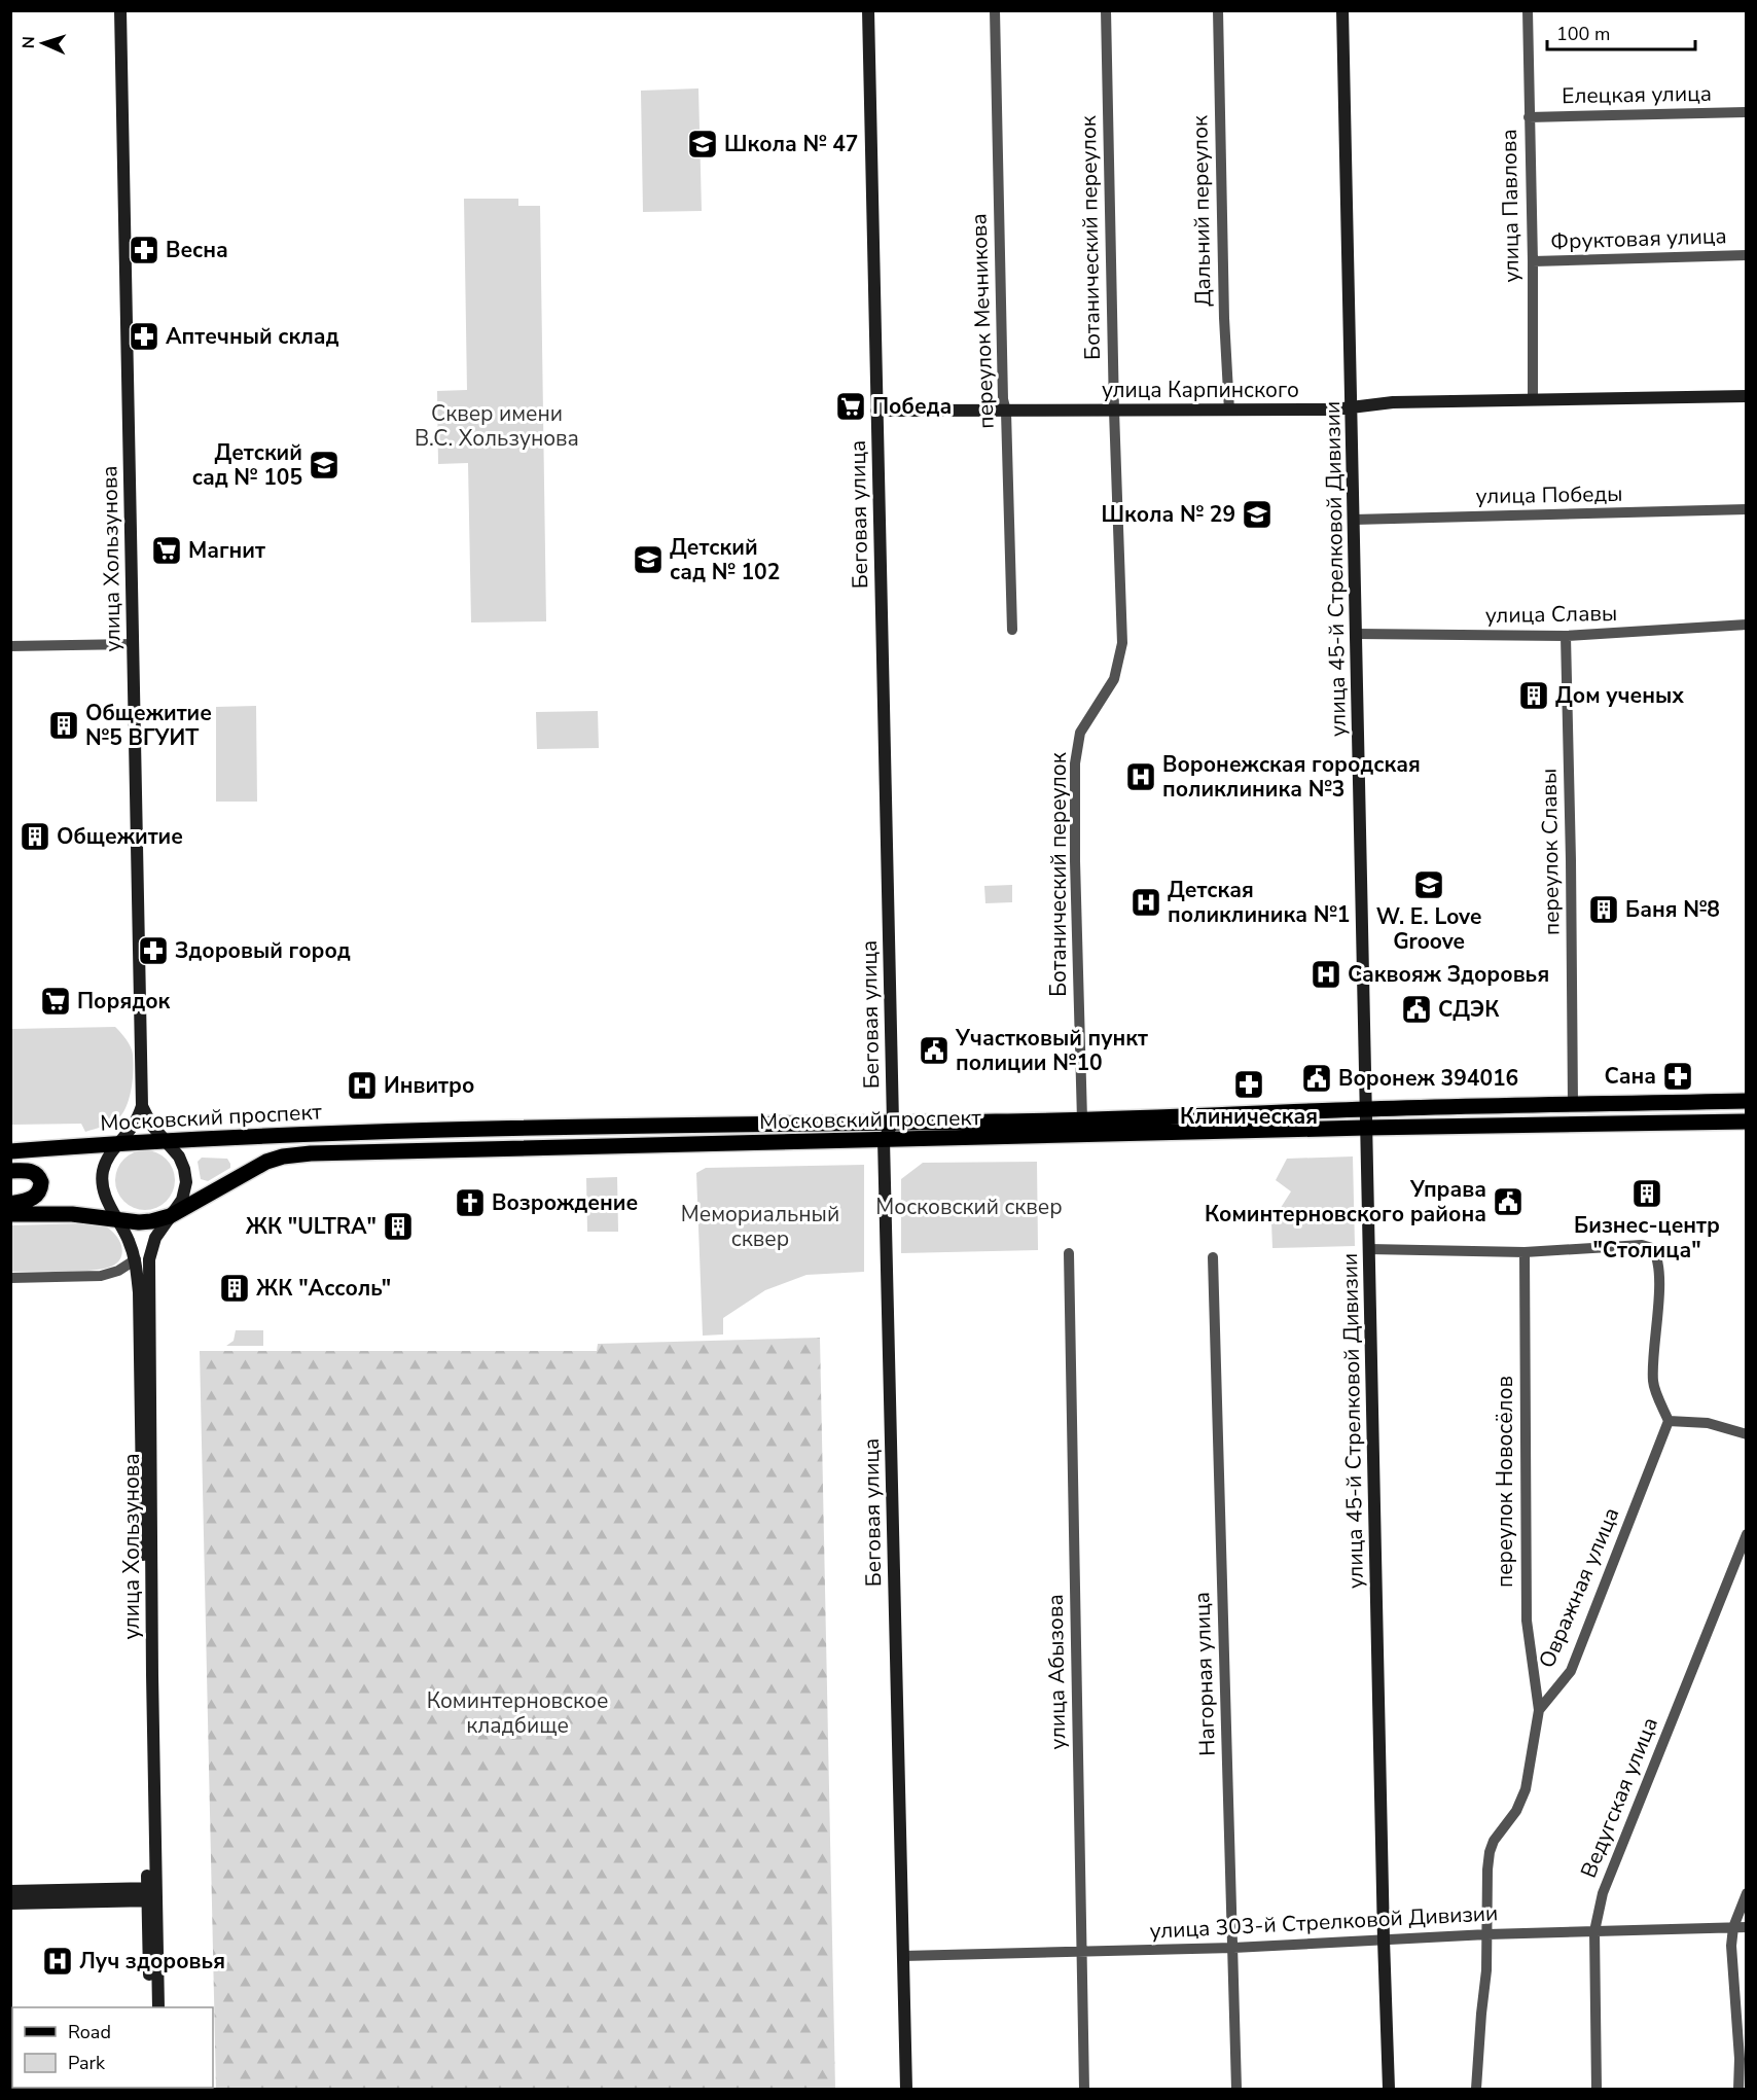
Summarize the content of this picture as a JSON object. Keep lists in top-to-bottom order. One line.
{"streets":{"main road":["Московский проспект"],"street":["Елецкая улица","улица Павлова","Дальний переулок","Ботанический переулок","Фруктовая улица","переулок Мечникова","улица Карпинского","улица Победы","Беговая улица","улица Хользунова","улица 45-й Стрелковой Дивизии","улица Славы","переулок Славы","переулок Новосёлов","Овражная улица","улица Абызова","Нагорная улица","Ведугская улица","улица 303-й Стрелковой Дивизии"]},"crossings":[["Елецкая улица","улица Павлова"],["улица Павлова","Фруктовая улица"],["улица Павлова","улица Карпинского"],["Дальний переулок","улица Карпинского"],["Ботанический переулок","улица Карпинского"],["Ботанический переулок","Московский проспект"],["переулок Мечникова","улица Карпинского"],["улица Карпинского","Беговая улица"],["улица Карпинского","улица 45-й Стрелковой Дивизии"],["улица Победы","улица 45-й Стрелковой Дивизии"],["Беговая улица","Московский проспект"],["Беговая улица","улица 303-й Стрелковой Дивизии"],["улица Хользунова","Московский проспект"],["улица 45-й Стрелковой Дивизии","улица Славы"],["улица 45-й Стрелковой Дивизии","Московский проспект"],["улица 45-й Стрелковой Дивизии","улица 303-й Стрелковой Дивизии"],["улица Славы","переулок Славы"],["переулок Славы","Московский проспект"],["переулок Новосёлов","Овражная улица"],["Овражная улица","улица 303-й Стрелковой Дивизии"],["улица Абызова","улица 303-й Стрелковой Дивизии"],["Нагорная улица","улица 303-й Стрелковой Дивизии"],["Ведугская улица","улица 303-й Стрелковой Дивизии"]],"parks":["Сквер имени В.С. Хользунова","Московский сквер","Мемориальный сквер","Коминтерновское кладбище"],"places":{"school or university":["Школа № 47","Детский сад № 105","Школа № 29","Детский сад № 102","W. E. Love Groove"],"pharmacy":["Весна","Аптечный склад","Здоровый город","Сана","Клиническая"],"supermarket":["Победа","Магнит","Порядок"],"building":["Дом ученых","Общежитие №5 ВГУИТ","Общежитие","Баня №8","Бизнес-центр \"Столица\"","ЖК \"ULTRA\"","ЖК \"Ассоль\""],"hospital":["Воронежская городская поликлиника №3","Детская поликлиника №1","Саквояж Здоровья","Инвитро","Луч здоровья"],"public building":["СДЭК","Участковый пункт полиции №10","Воронеж 394016","Управа Коминтерновского района"],"church":["Возрождение"]},"legend":["Road","Park"],"scale_bar":"100 m","north":"left"}
